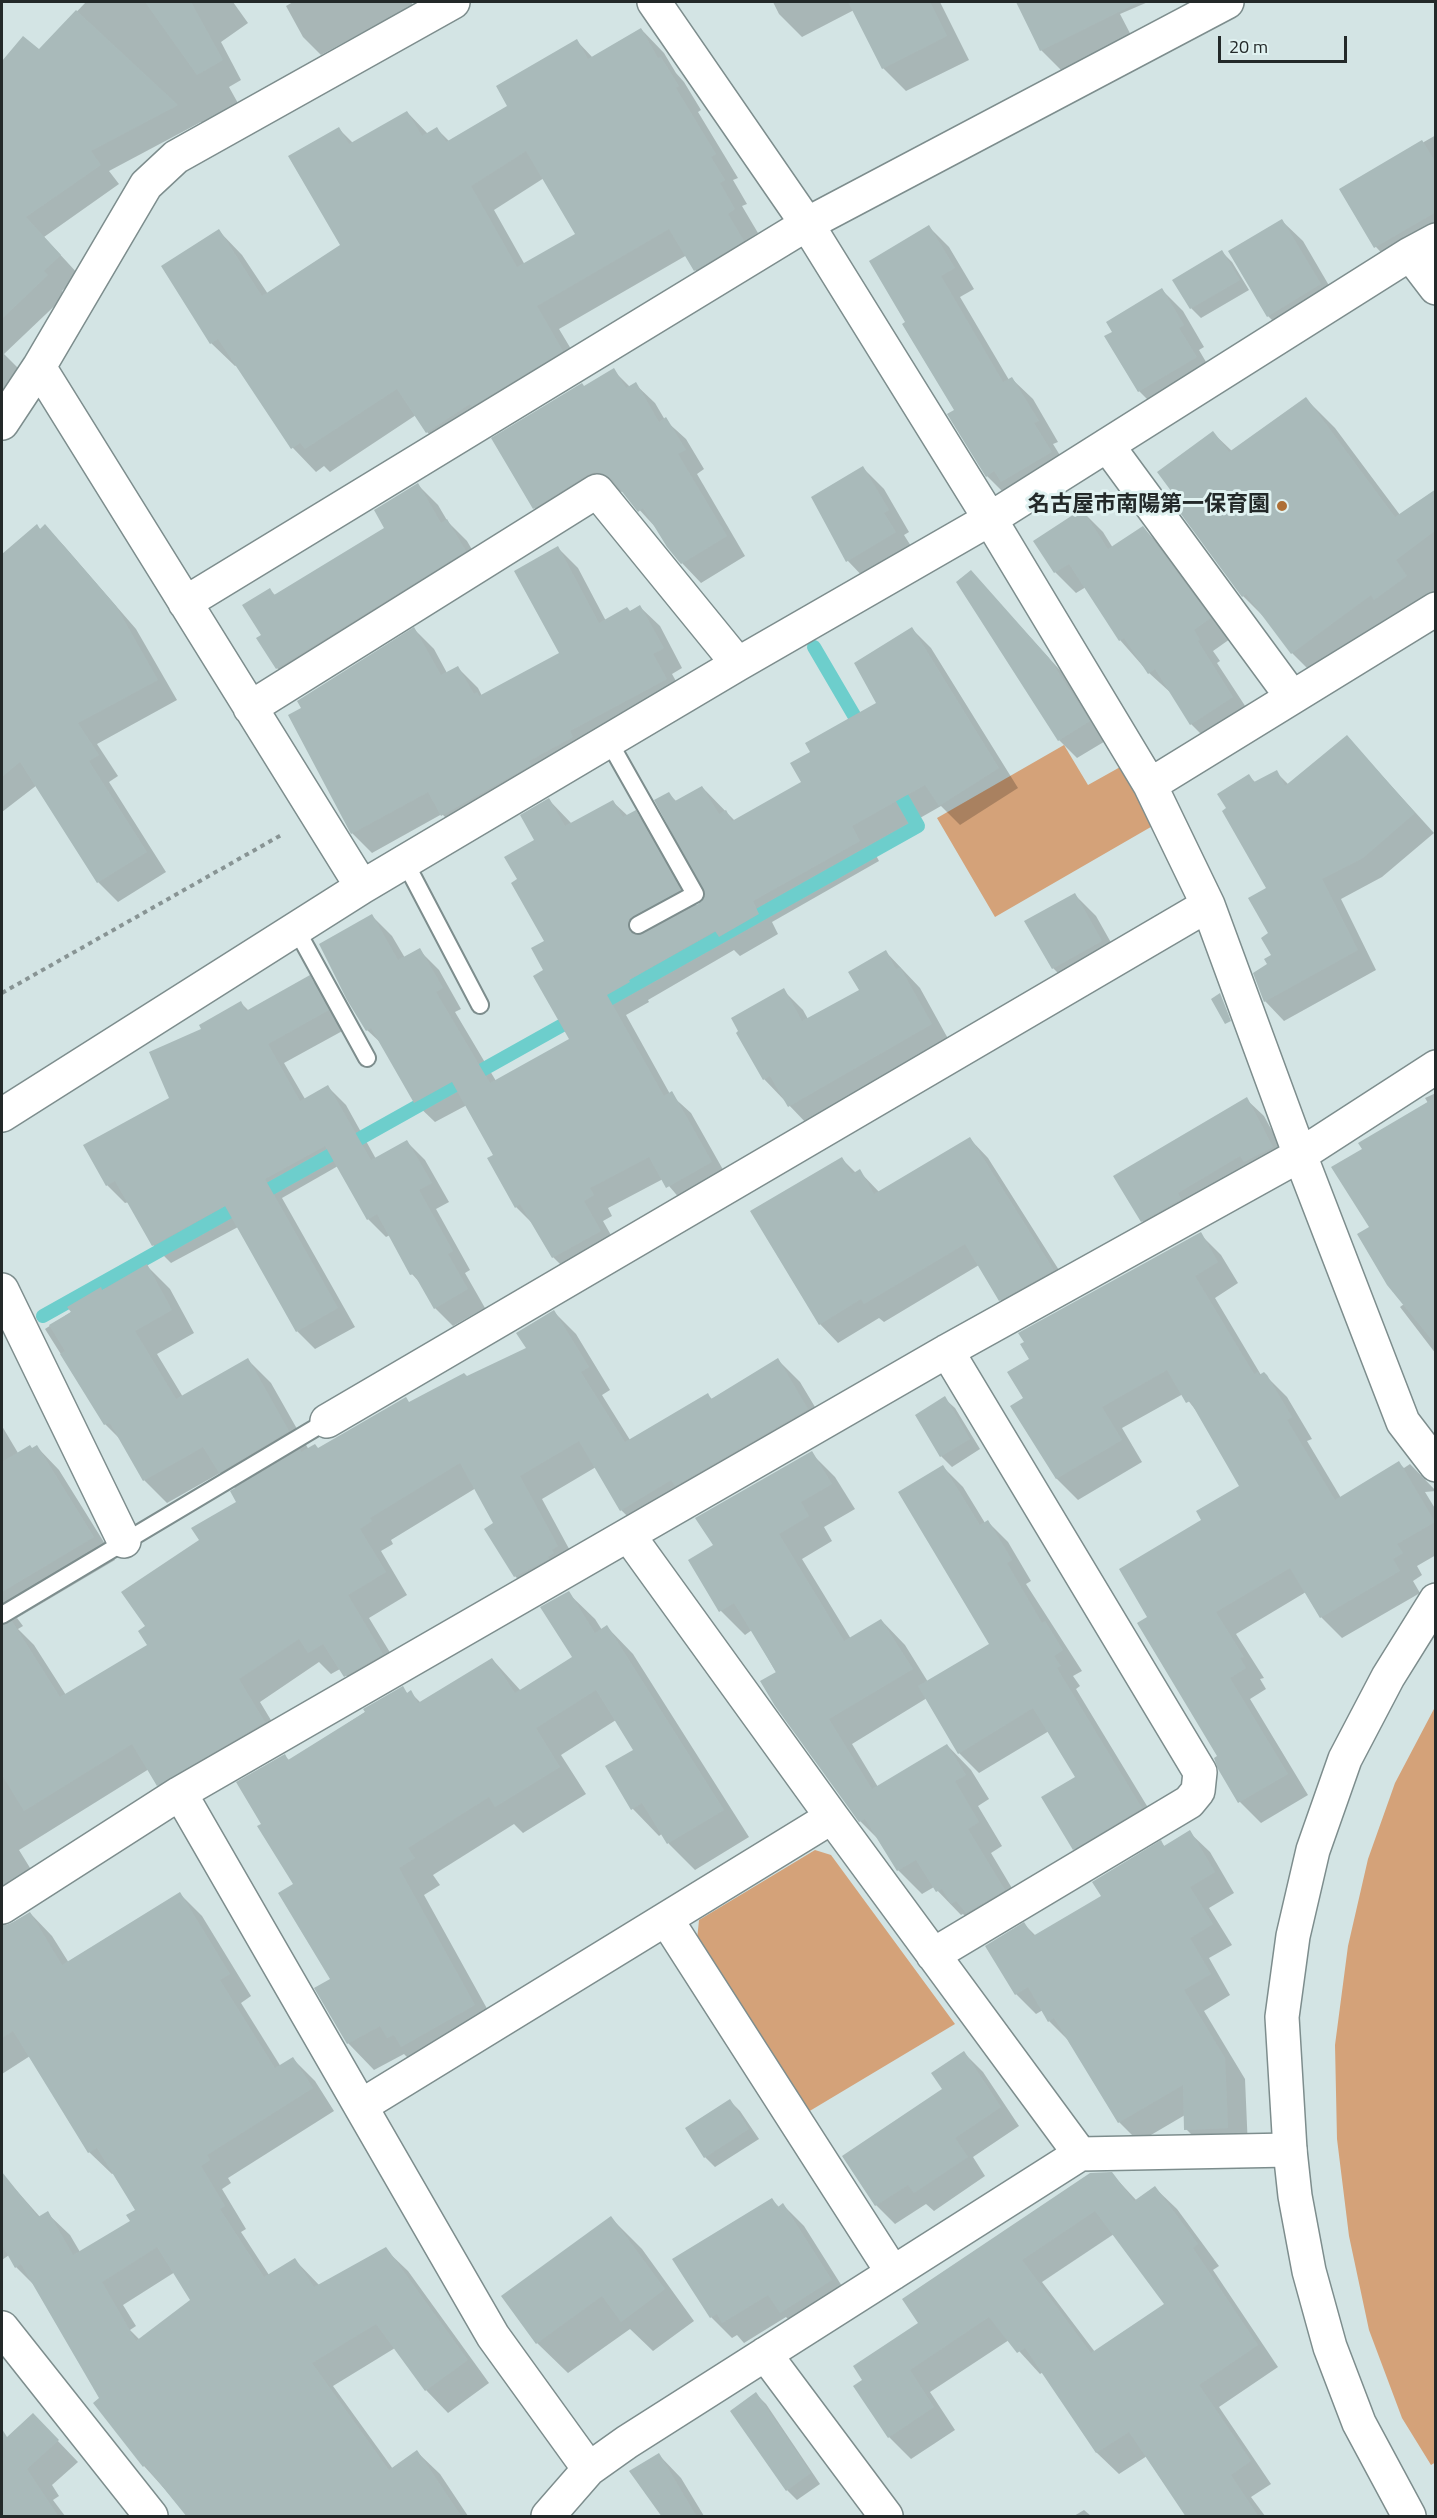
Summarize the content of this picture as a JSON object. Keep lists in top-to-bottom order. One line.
{"places":["名古屋市南陽第一保育園"],"scale_bar":"20 m"}
